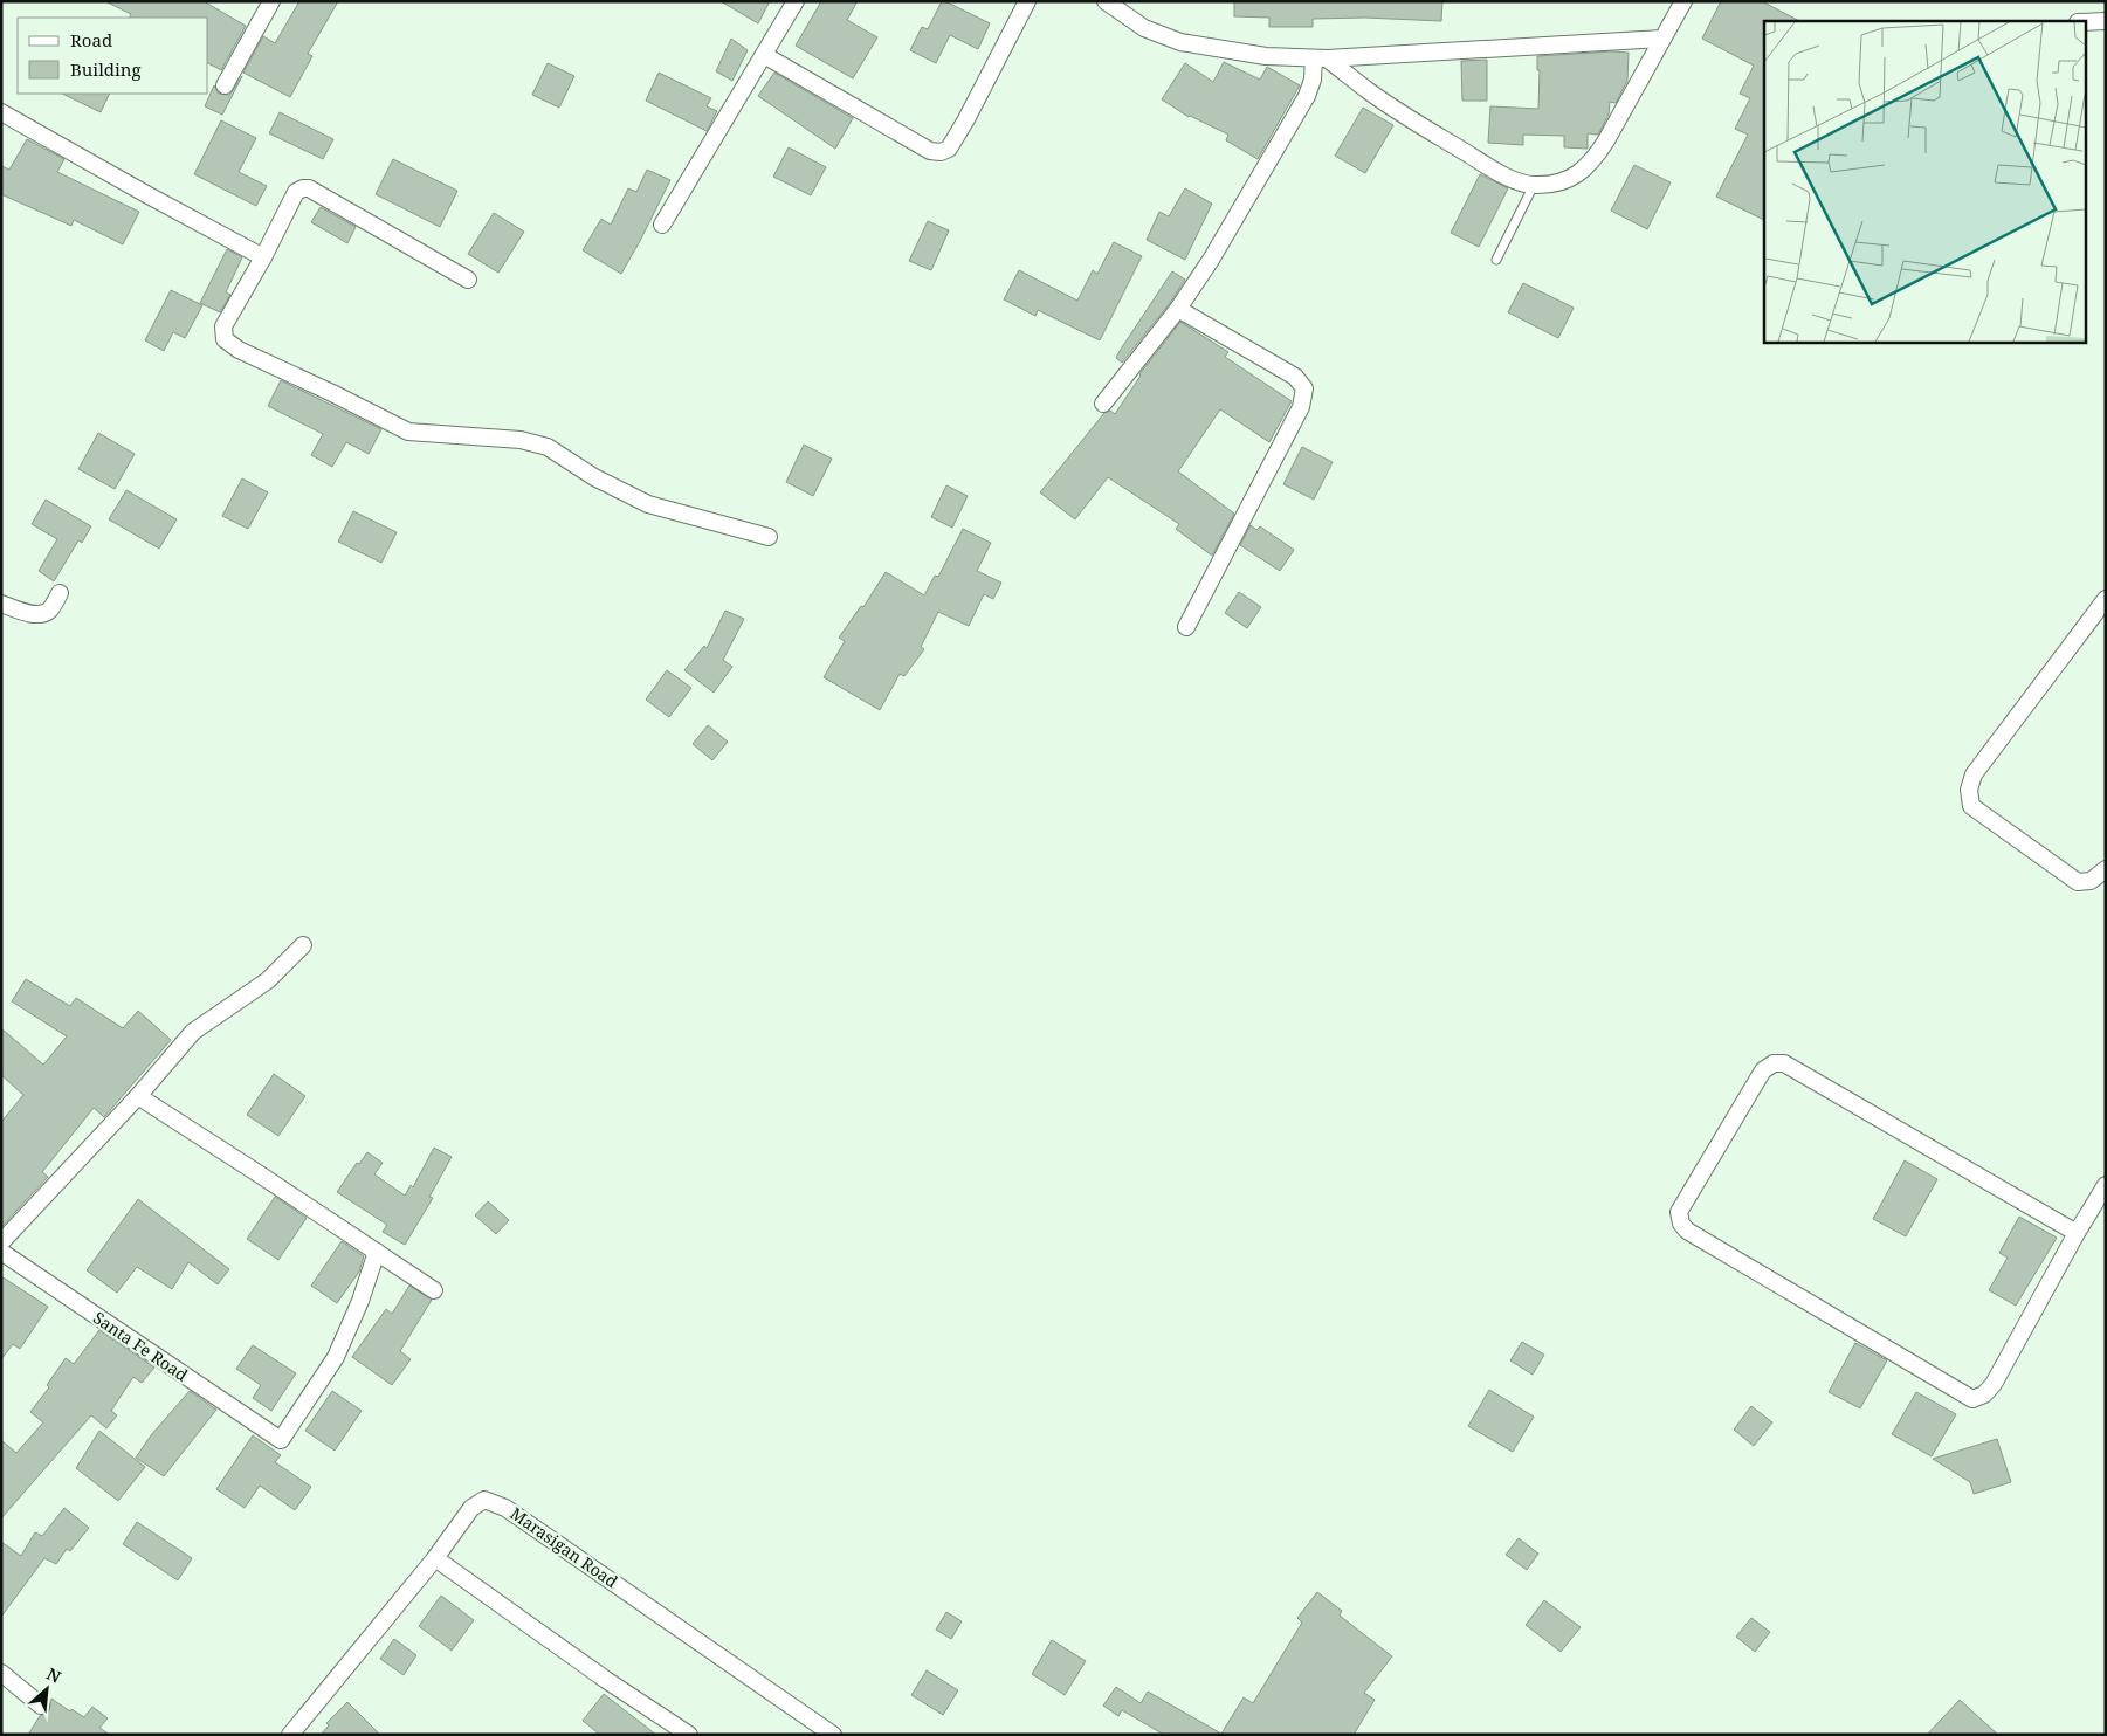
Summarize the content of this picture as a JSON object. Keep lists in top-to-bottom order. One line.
{"streets":{"street":["Santa Fe Road","Marasigan Road"]},"legend":["Road","Building"],"north":"top right"}
